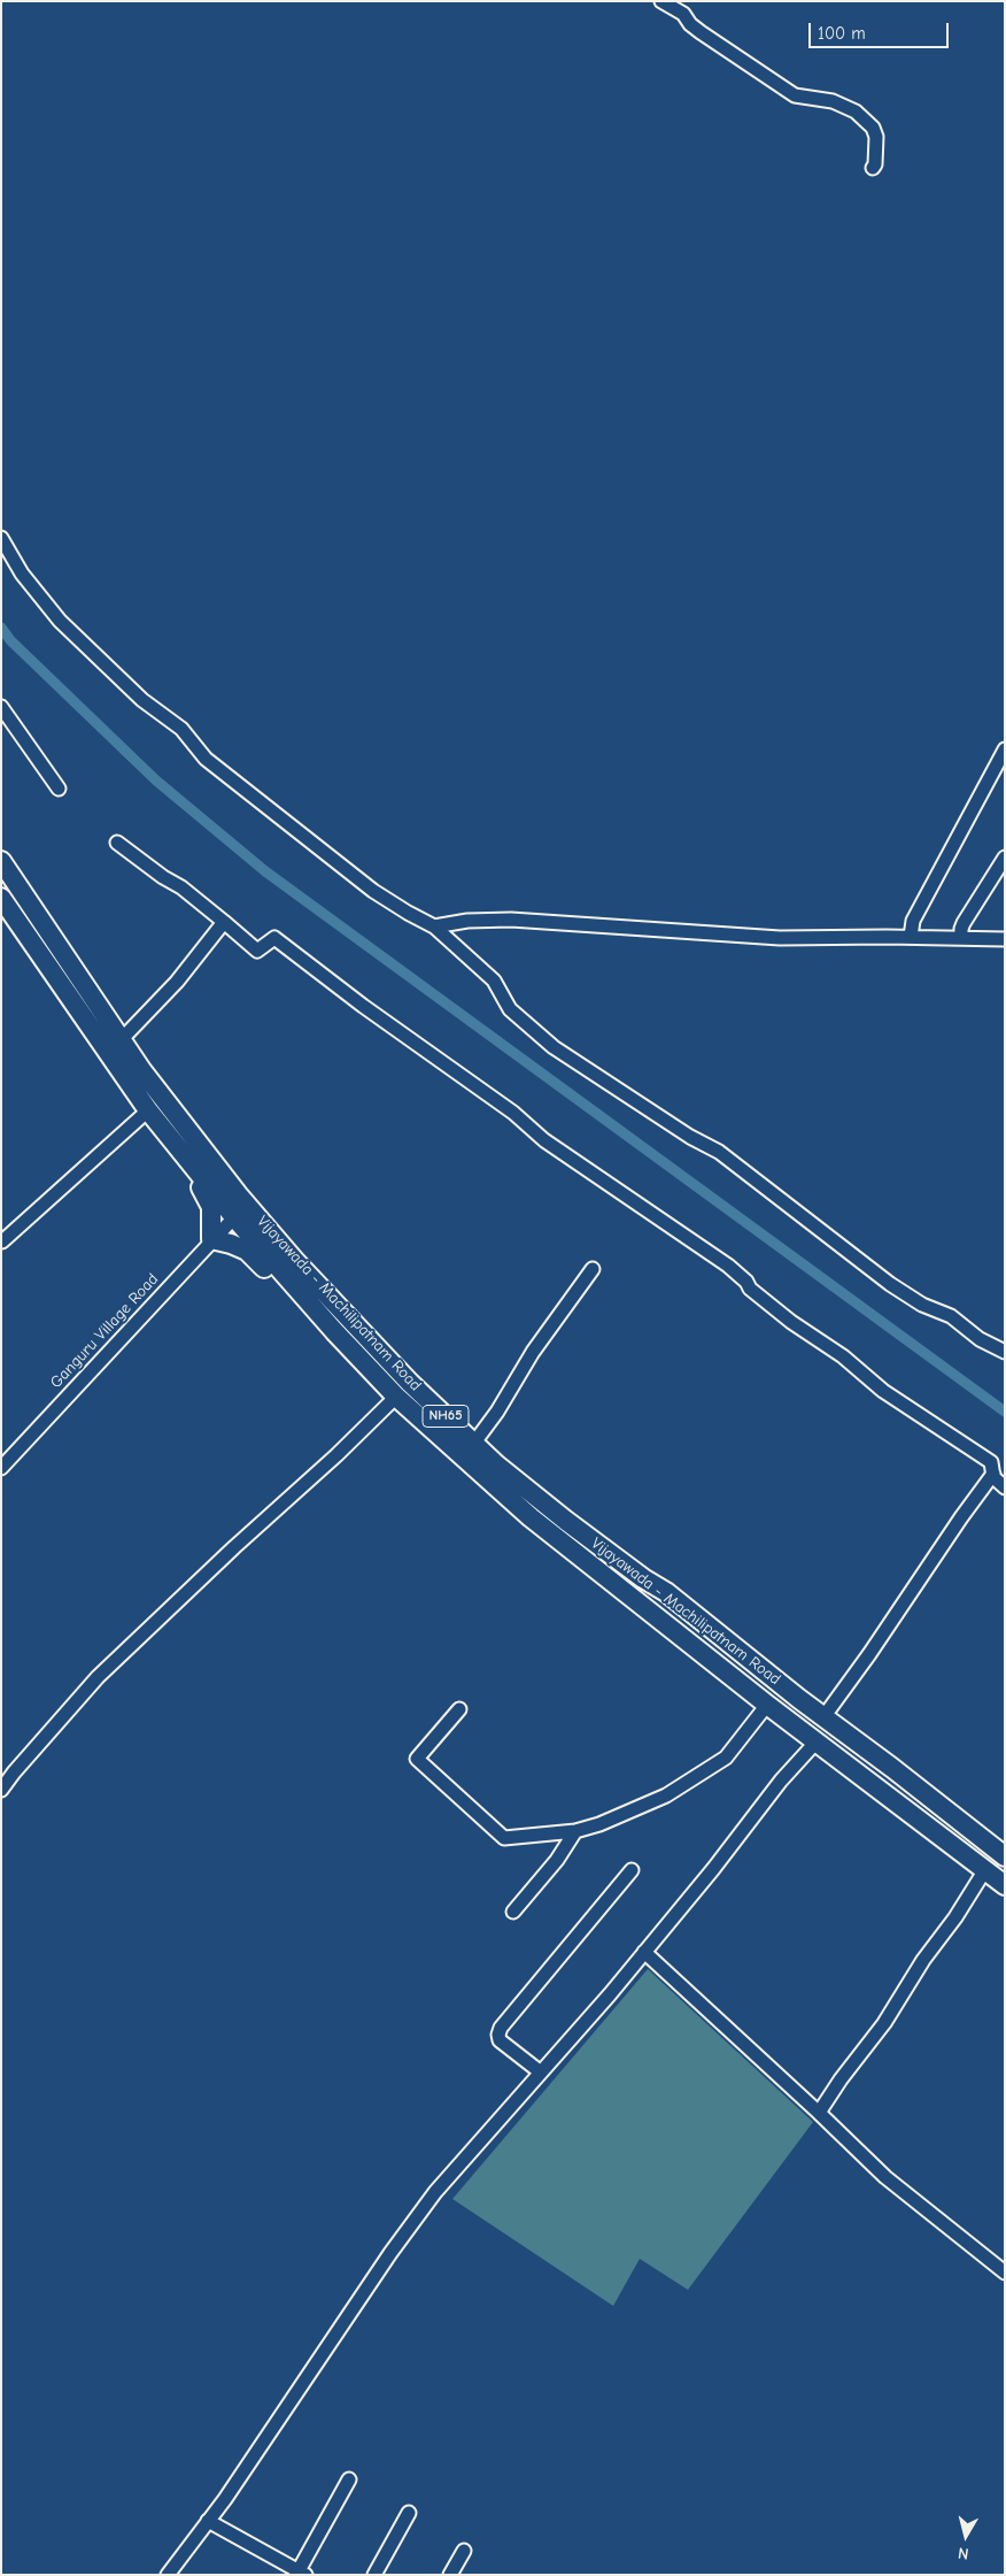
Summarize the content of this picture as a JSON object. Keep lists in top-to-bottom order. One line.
{"streets":{"highway":["Vijayawada - Machilipatnam Road","NH65"],"street":["Ganguru Village Road"]},"crossings":[["Vijayawada - Machilipatnam Road","Ganguru Village Road"]],"scale_bar":"100 m","north":"bottom"}
